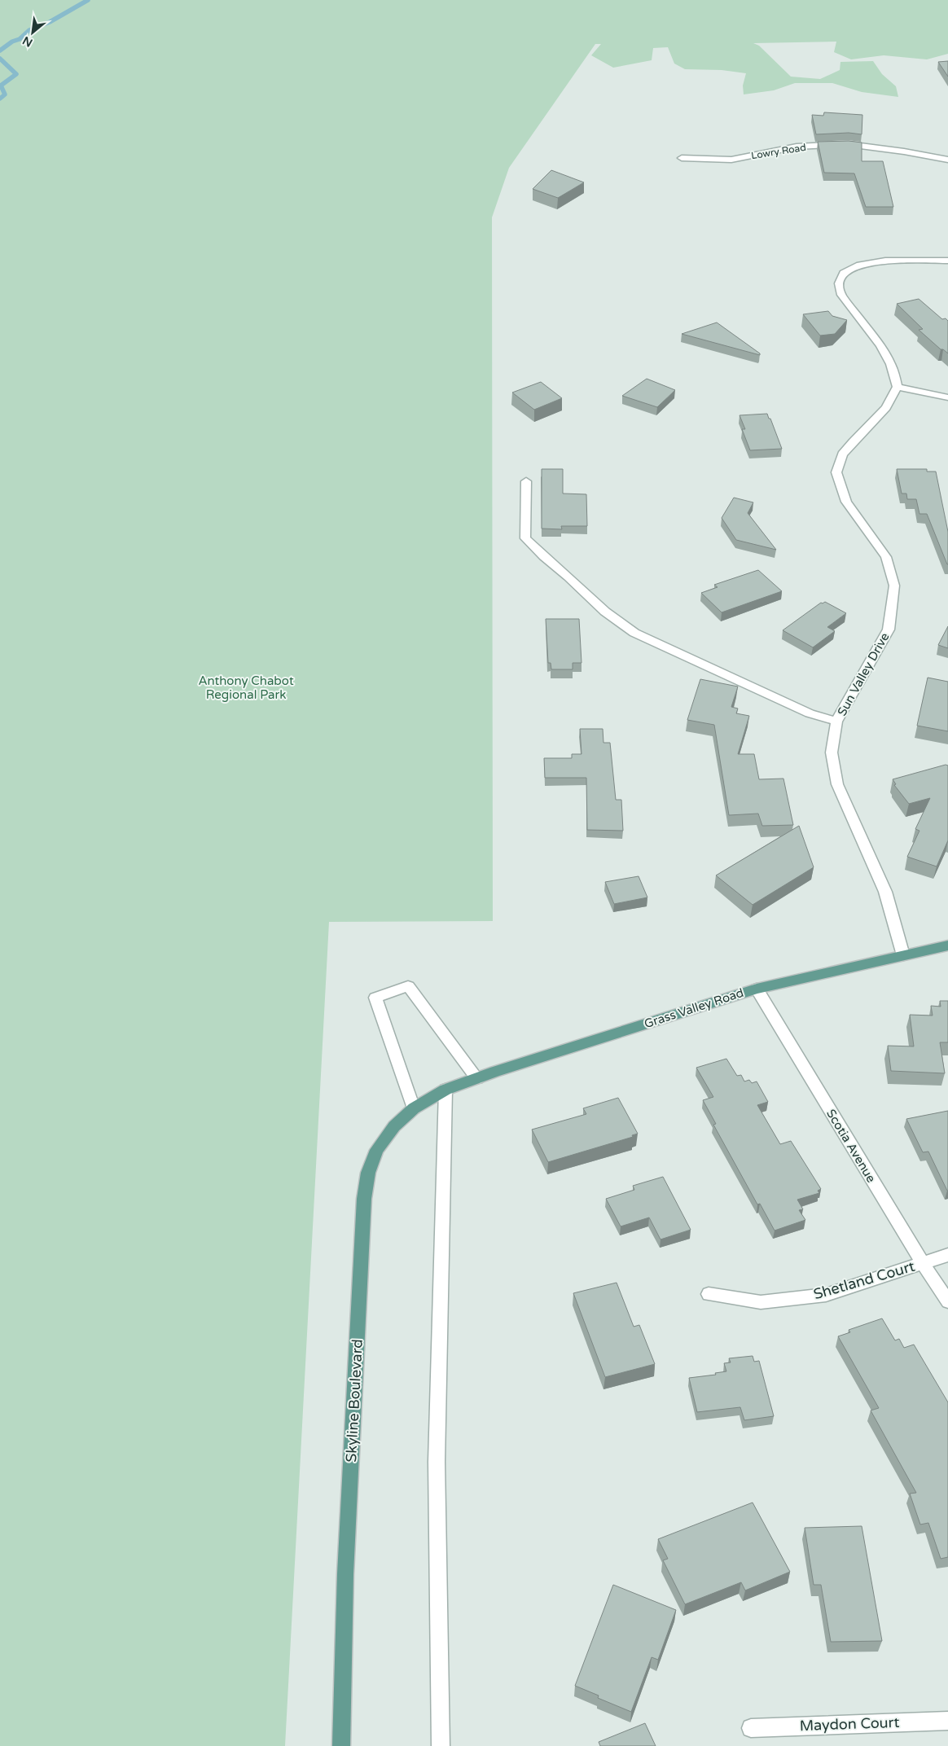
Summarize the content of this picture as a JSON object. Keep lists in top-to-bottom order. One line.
{"streets":{"main road":["Grass Valley Road","Skyline Boulevard"],"street":["Lowry Road","Sun Valley Drive","Scotia Avenue","Shetland Court","Maydon Court"]},"crossings":[["Sun Valley Drive","Grass Valley Road"],["Grass Valley Road","Scotia Avenue"],["Grass Valley Road","Skyline Boulevard"],["Scotia Avenue","Shetland Court"]],"parks":["Anthony Chabot Regional Park"],"north":"bottom left"}
